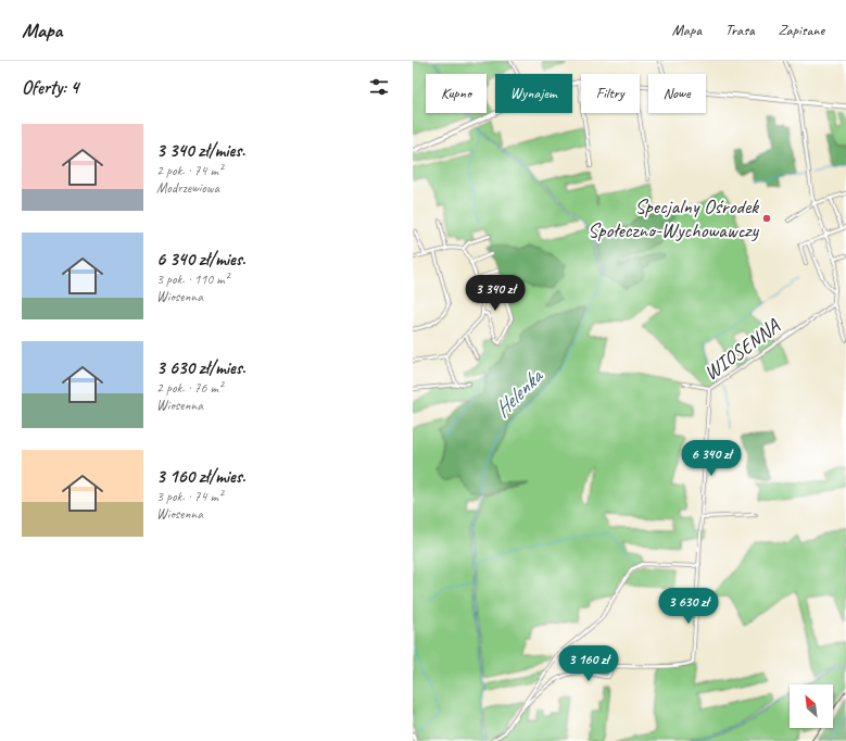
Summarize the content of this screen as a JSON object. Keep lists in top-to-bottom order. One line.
{"streets":{"street":["WIOSENNA"]},"water":["Helenka"],"places":["Specjalny Ośrodek Społeczno-Wychowawczy"],"north":"top left","page":{"header":"Mapa","nav":["Mapa","Trasa","Zapisane"],"heading":"Oferty: 4","chip":["Kupno","Wynajem","Filtry","Nowe"],"list":[{"name":"3 340 zł/mies.","note":"2 pok. · 74 m² · Modrzewiowa"},{"name":"6 340 zł/mies.","note":"3 pok. · 110 m² · Wiosenna"},{"name":"3 630 zł/mies.","note":"2 pok. · 76 m² · Wiosenna"},{"name":"3 160 zł/mies.","note":"3 pok. · 74 m² · Wiosenna"}],"price":["3 340 zł","6 340 zł","3 630 zł","3 160 zł"]}}
